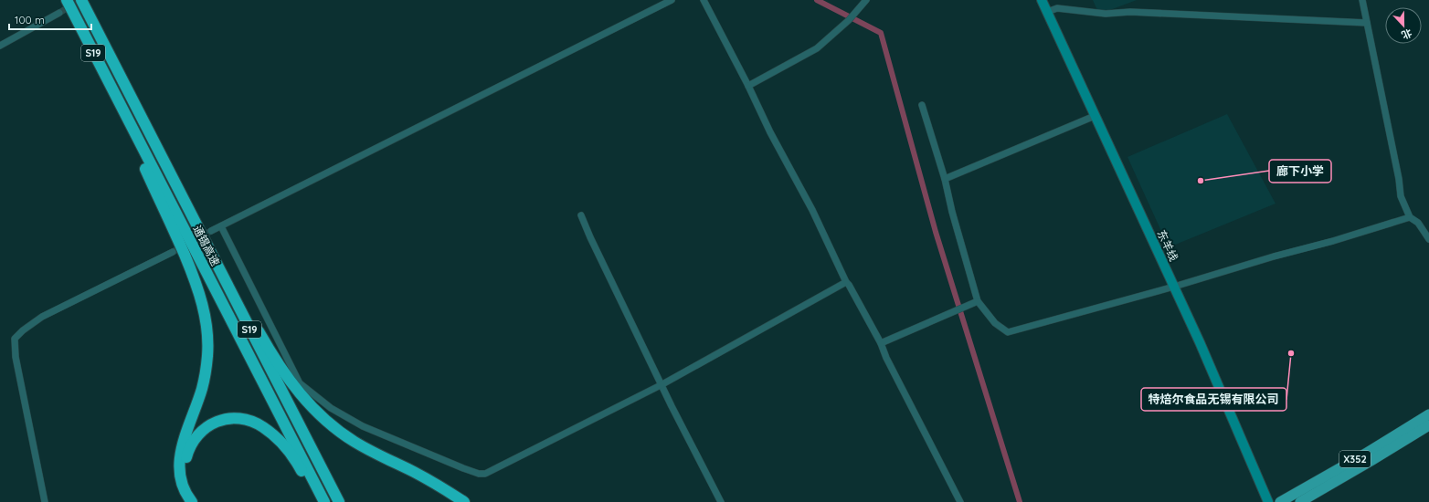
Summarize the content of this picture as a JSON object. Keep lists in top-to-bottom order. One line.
{"streets":{"highway":["S19","通锡高速"],"main road":["东羊线","X352"]},"places":["廊下小学","特焙尔食品无锡有限公司"],"scale_bar":"100 m","north":"bottom"}
